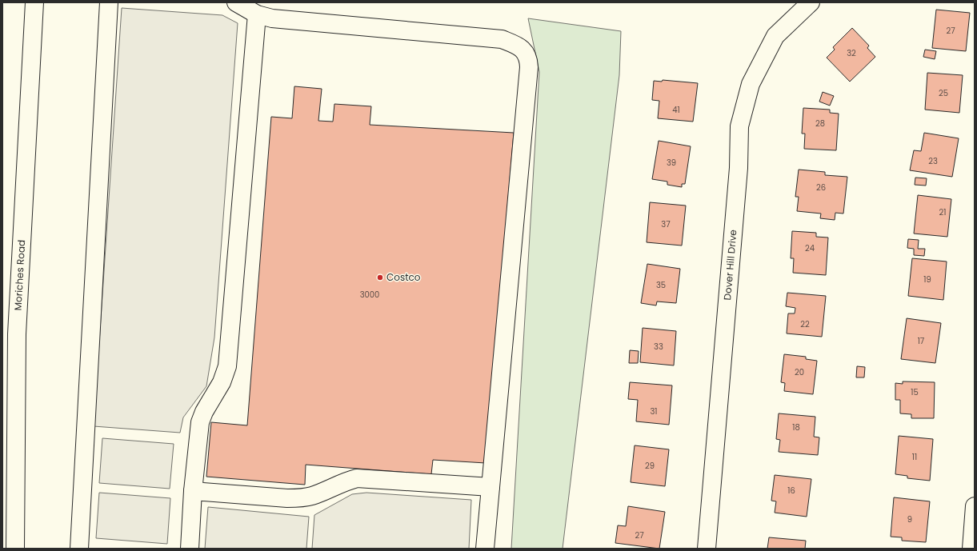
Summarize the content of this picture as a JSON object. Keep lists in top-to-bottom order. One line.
{"streets":{"street":["Dover Hill Drive","Moriches Road"]},"places":["Costco"],"house_numbers":["27","32","25","41","28","23","39","26","21","37","24","19","35","3000","22","17","33","20","15","31","18","11","29","16","9","27"]}
